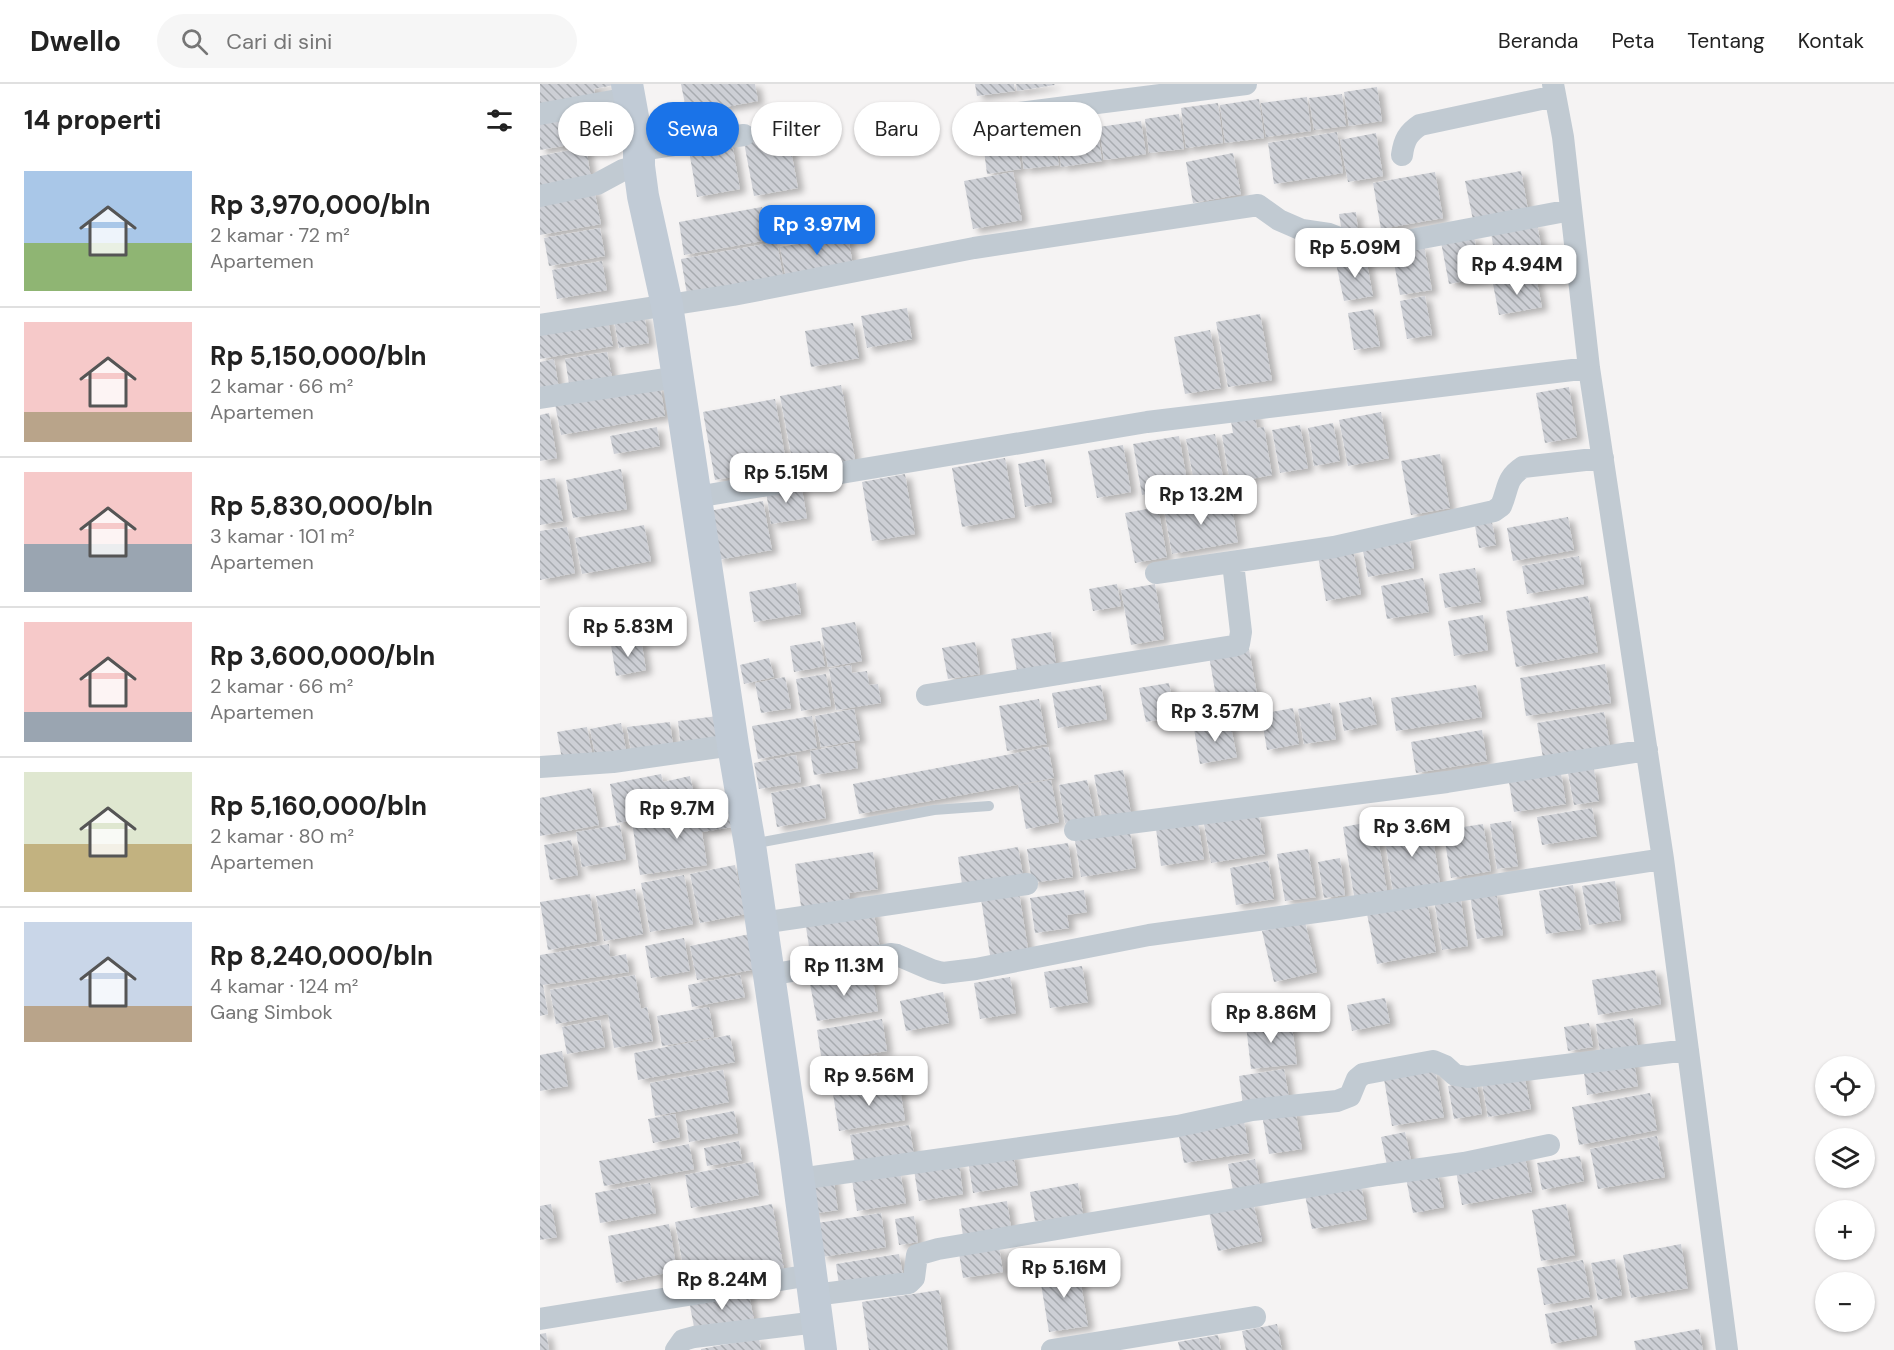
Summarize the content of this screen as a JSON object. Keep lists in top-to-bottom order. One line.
{"page":{"header":"Dwello","search":"Cari di sini","nav":["Beranda","Peta","Tentang","Kontak"],"heading":"14 properti","chip":["Beli","Sewa","Filter","Baru","Apartemen"],"list":[{"name":"Rp 3,970,000/bln","note":"2 kamar · 72 m² · Apartemen"},{"name":"Rp 5,150,000/bln","note":"2 kamar · 66 m² · Apartemen"},{"name":"Rp 5,830,000/bln","note":"3 kamar · 101 m² · Apartemen"},{"name":"Rp 3,600,000/bln","note":"2 kamar · 66 m² · Apartemen"},{"name":"Rp 5,160,000/bln","note":"2 kamar · 80 m² · Apartemen"},{"name":"Rp 8,240,000/bln","note":"4 kamar · 124 m² · Gang Simbok"}],"price":["Rp 3.97M","Rp 5.09M","Rp 4.94M","Rp 5.15M","Rp 13.2M","Rp 5.83M","Rp 3.57M","Rp 9.7M","Rp 3.6M","Rp 11.3M","Rp 8.86M","Rp 9.56M","Rp 5.16M","Rp 8.24M"],"map_buttons":["+","−"]}}
